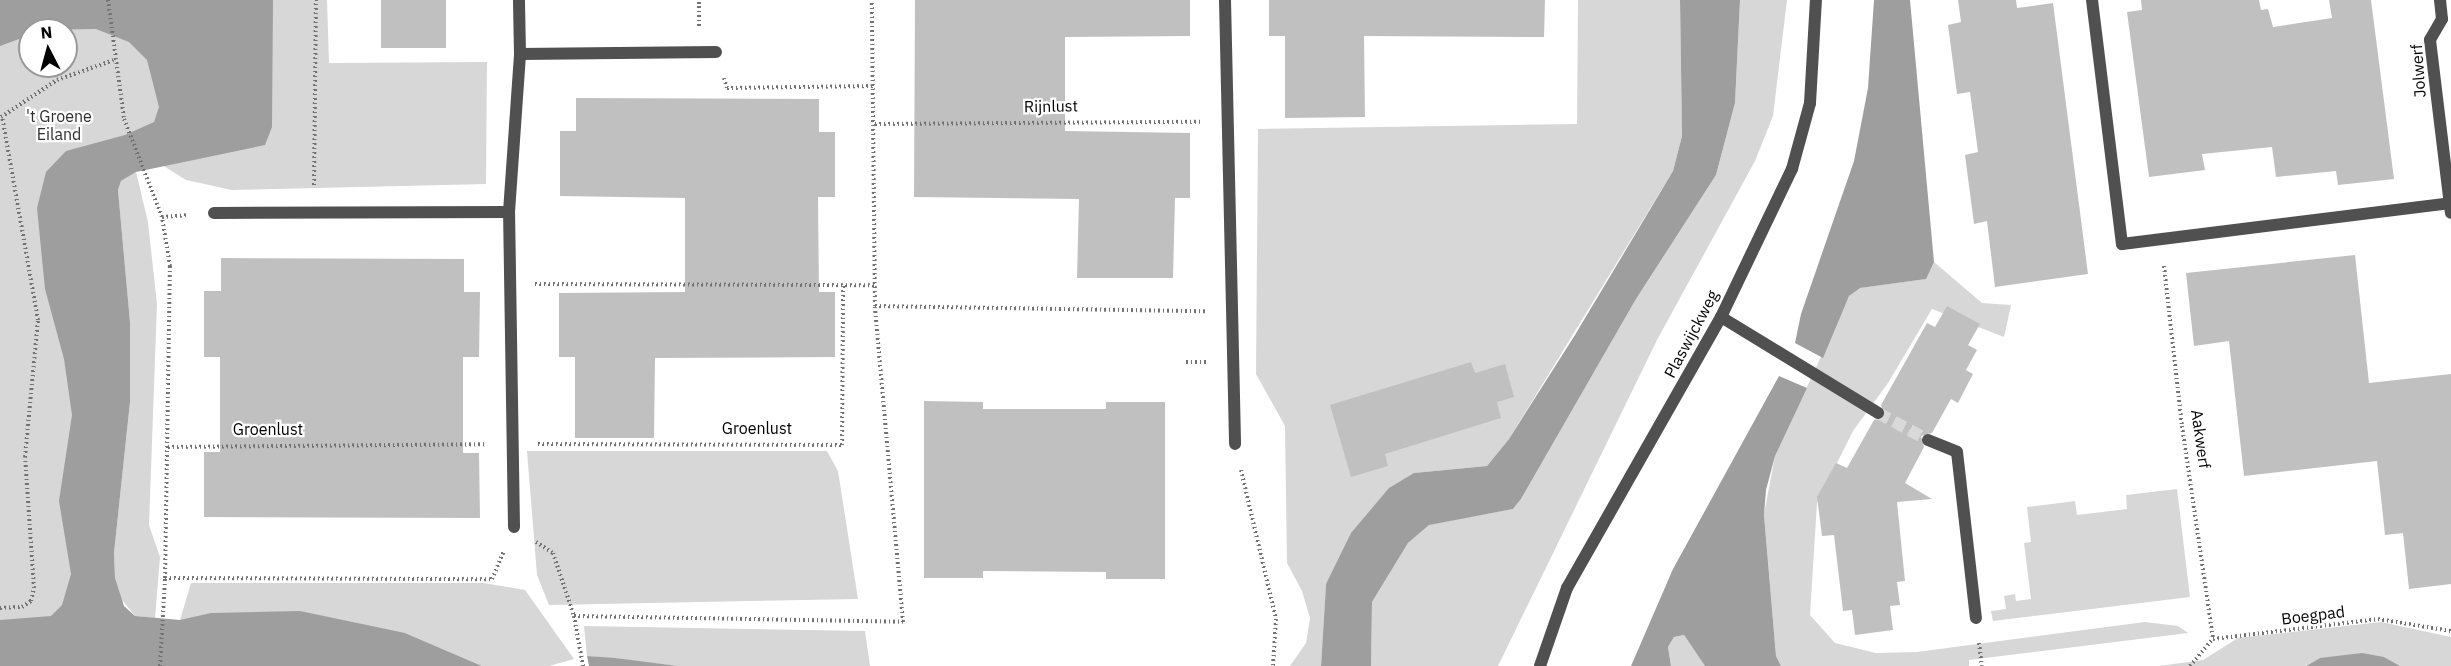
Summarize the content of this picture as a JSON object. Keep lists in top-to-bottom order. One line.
{"streets":{"street":["Jolwerf","Plaswijckweg"],"path":["Rijnlust","Groenlust","Aakwerf","Boegpad"]},"crossings":[["Aakwerf","Boegpad"]],"parks":["'t Groene Eiland"],"north":"top"}
